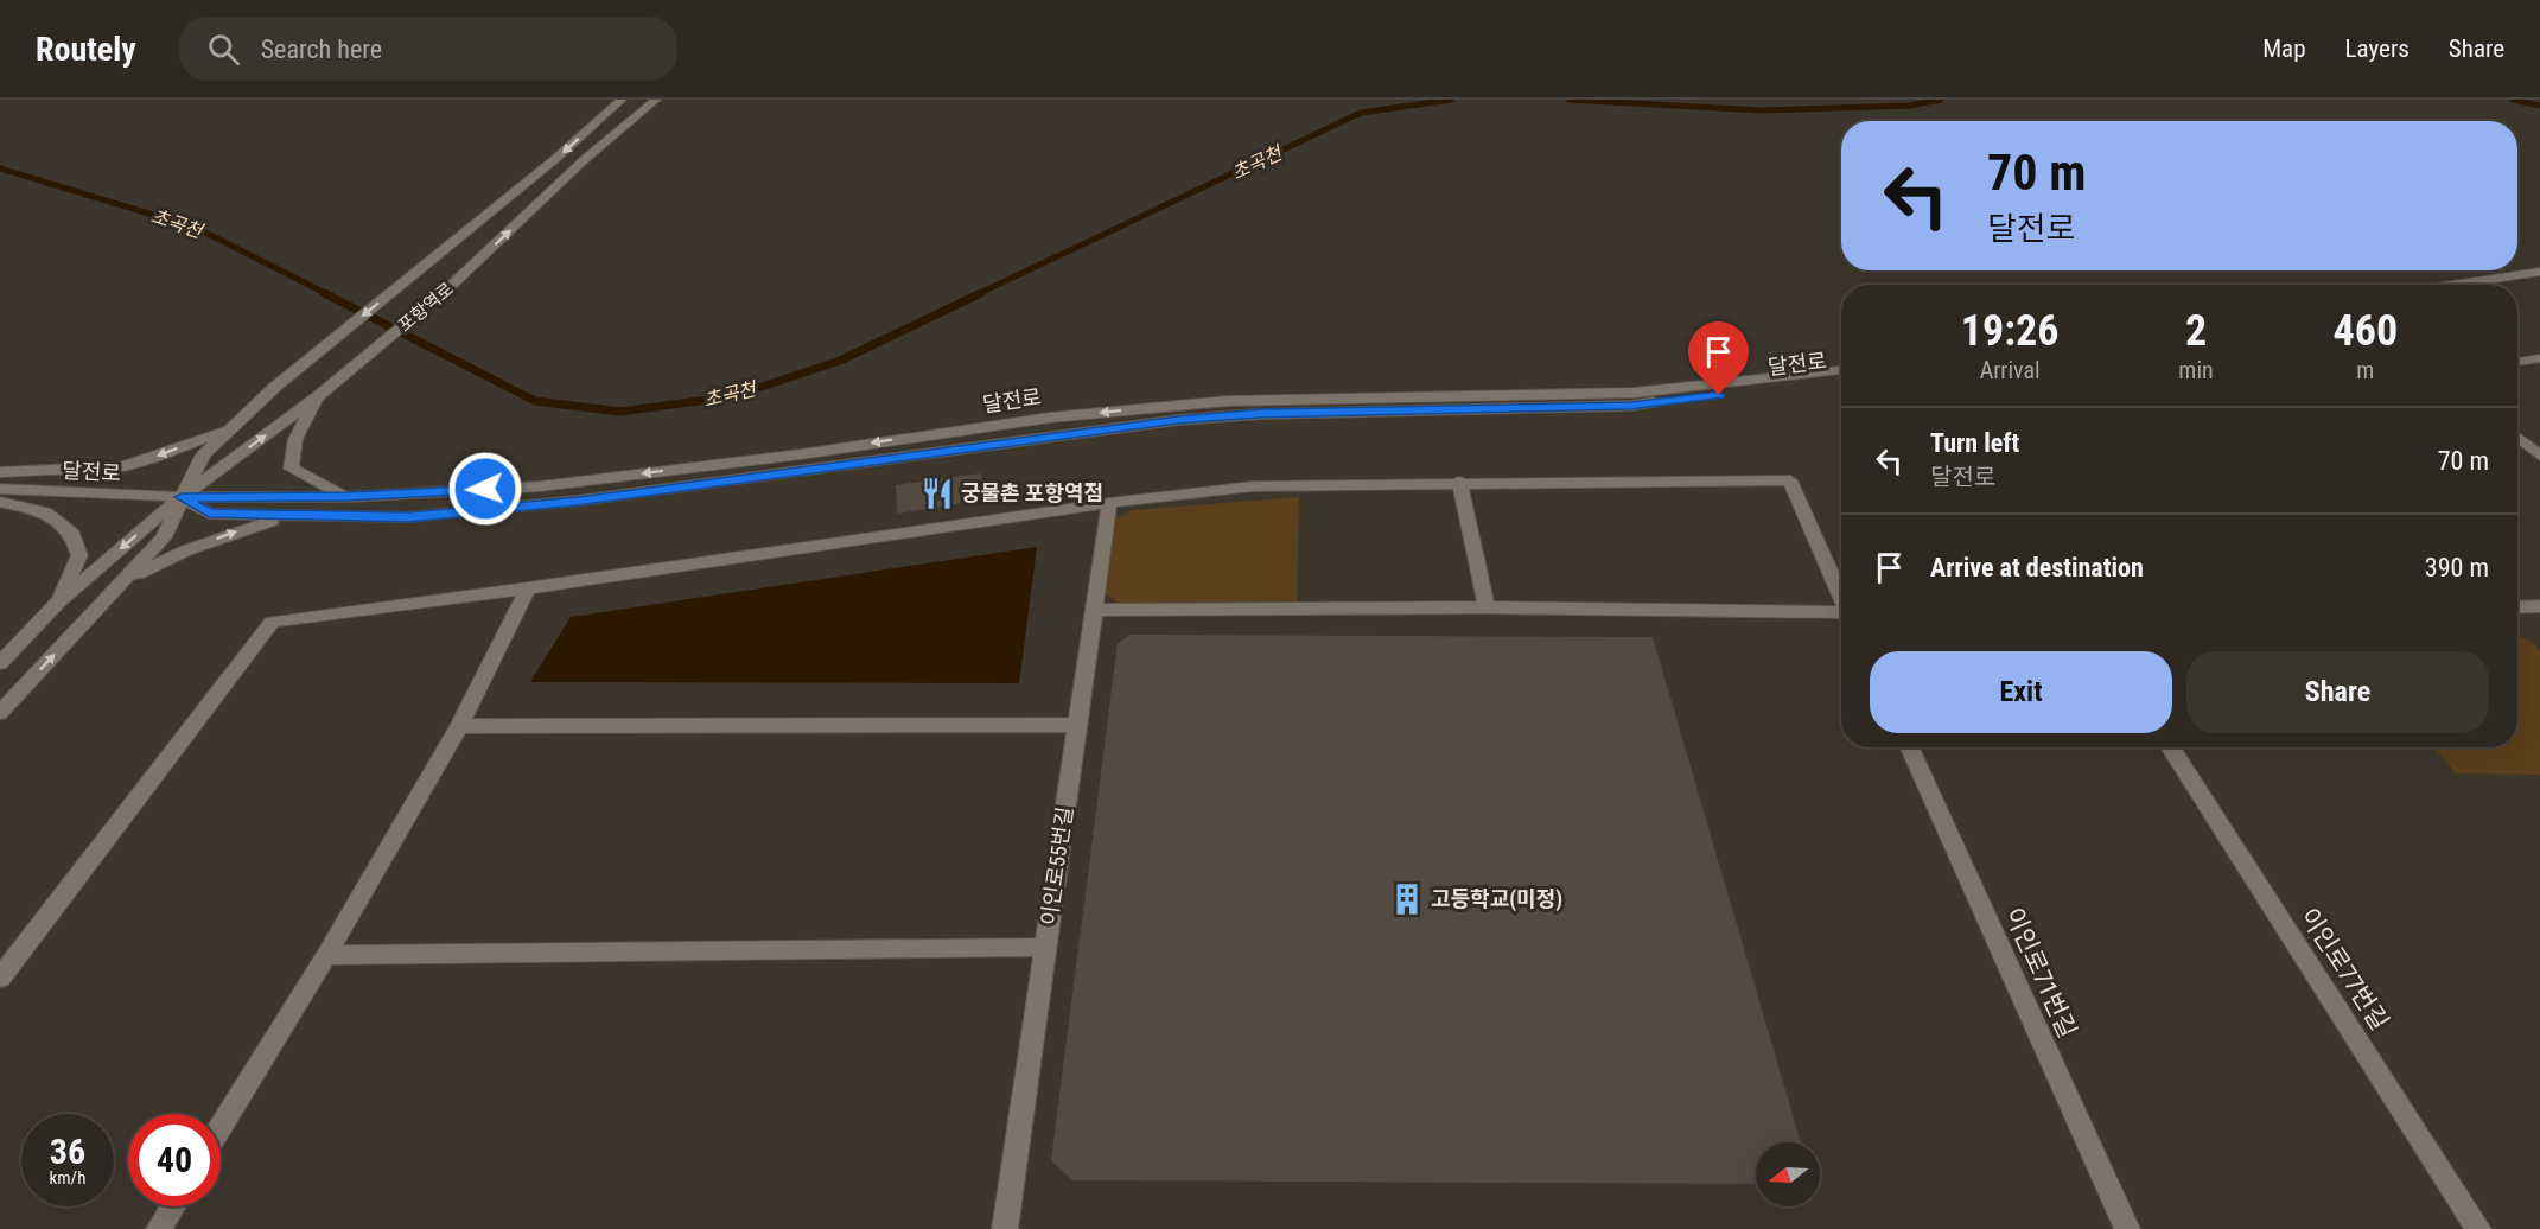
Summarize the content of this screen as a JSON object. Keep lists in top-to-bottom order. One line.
{"streets":{"street":["포항역로","달전로","이인로55번길","이인로77번길","이인로71번길"]},"crossings":[["포항역로","달전로"]],"water":["초곡천"],"places":{"restaurant":["궁물촌 포항역점"],"building":["고등학교(미정)"]},"north":"left","page":{"header":"Routely","search":"Search here","nav":["Map","Layers","Share"],"turn":["70 m","달전로"],"eta":["19:26","Arrival","2","min","460","m"],"list":[{"name":"Turn left","note":"달전로","value":"70 m"},{"name":"Arrive at destination","value":"390 m"}],"buttons":["Exit","Share"],"speed":"36 km/h","limit":"40"}}
